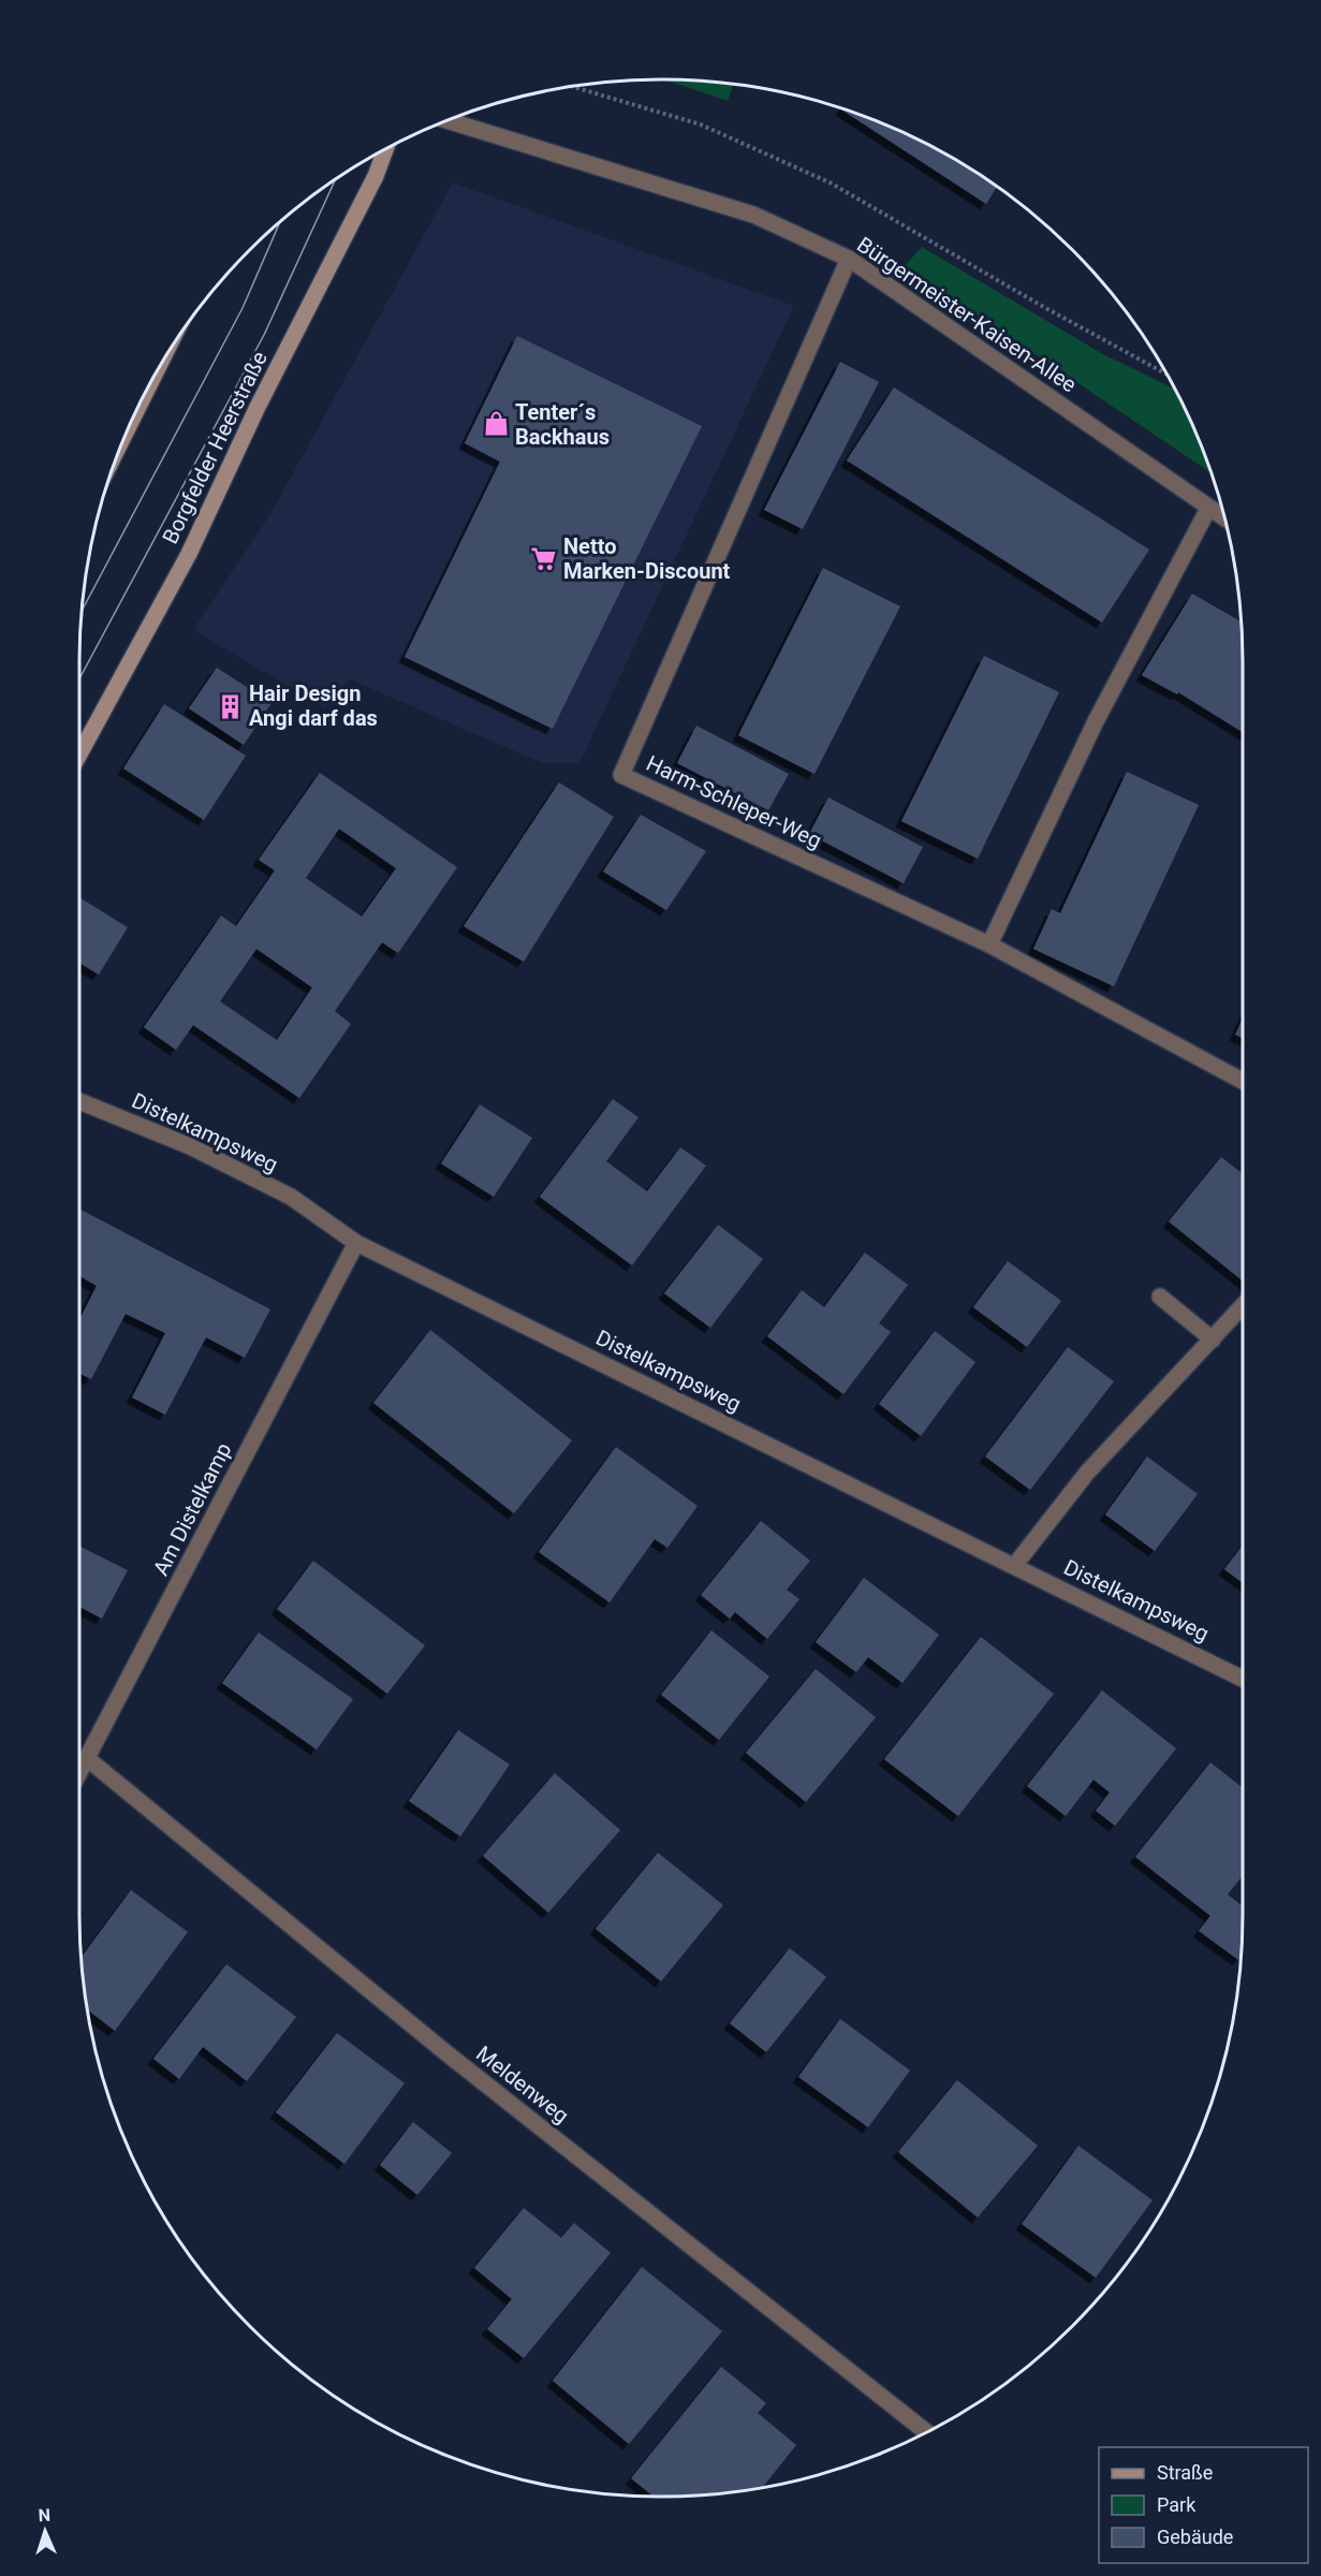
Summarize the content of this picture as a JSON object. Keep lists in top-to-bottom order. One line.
{"streets":{"main road":["Borgfelder Heerstraße"],"street":["Bürgermeister-Kaisen-Allee","Harm-Schleper-Weg","Distelkampsweg","Am Distelkamp","Meldenweg"]},"crossings":[["Bürgermeister-Kaisen-Allee","Harm-Schleper-Weg"],["Distelkampsweg","Am Distelkamp"],["Am Distelkamp","Meldenweg"]],"places":{"shop":["Tenter´s Backhaus"],"supermarket":["Netto Marken-Discount"],"building":["Hair Design Angi darf das"]},"legend":["Straße","Park","Gebäude"],"north":"top"}
